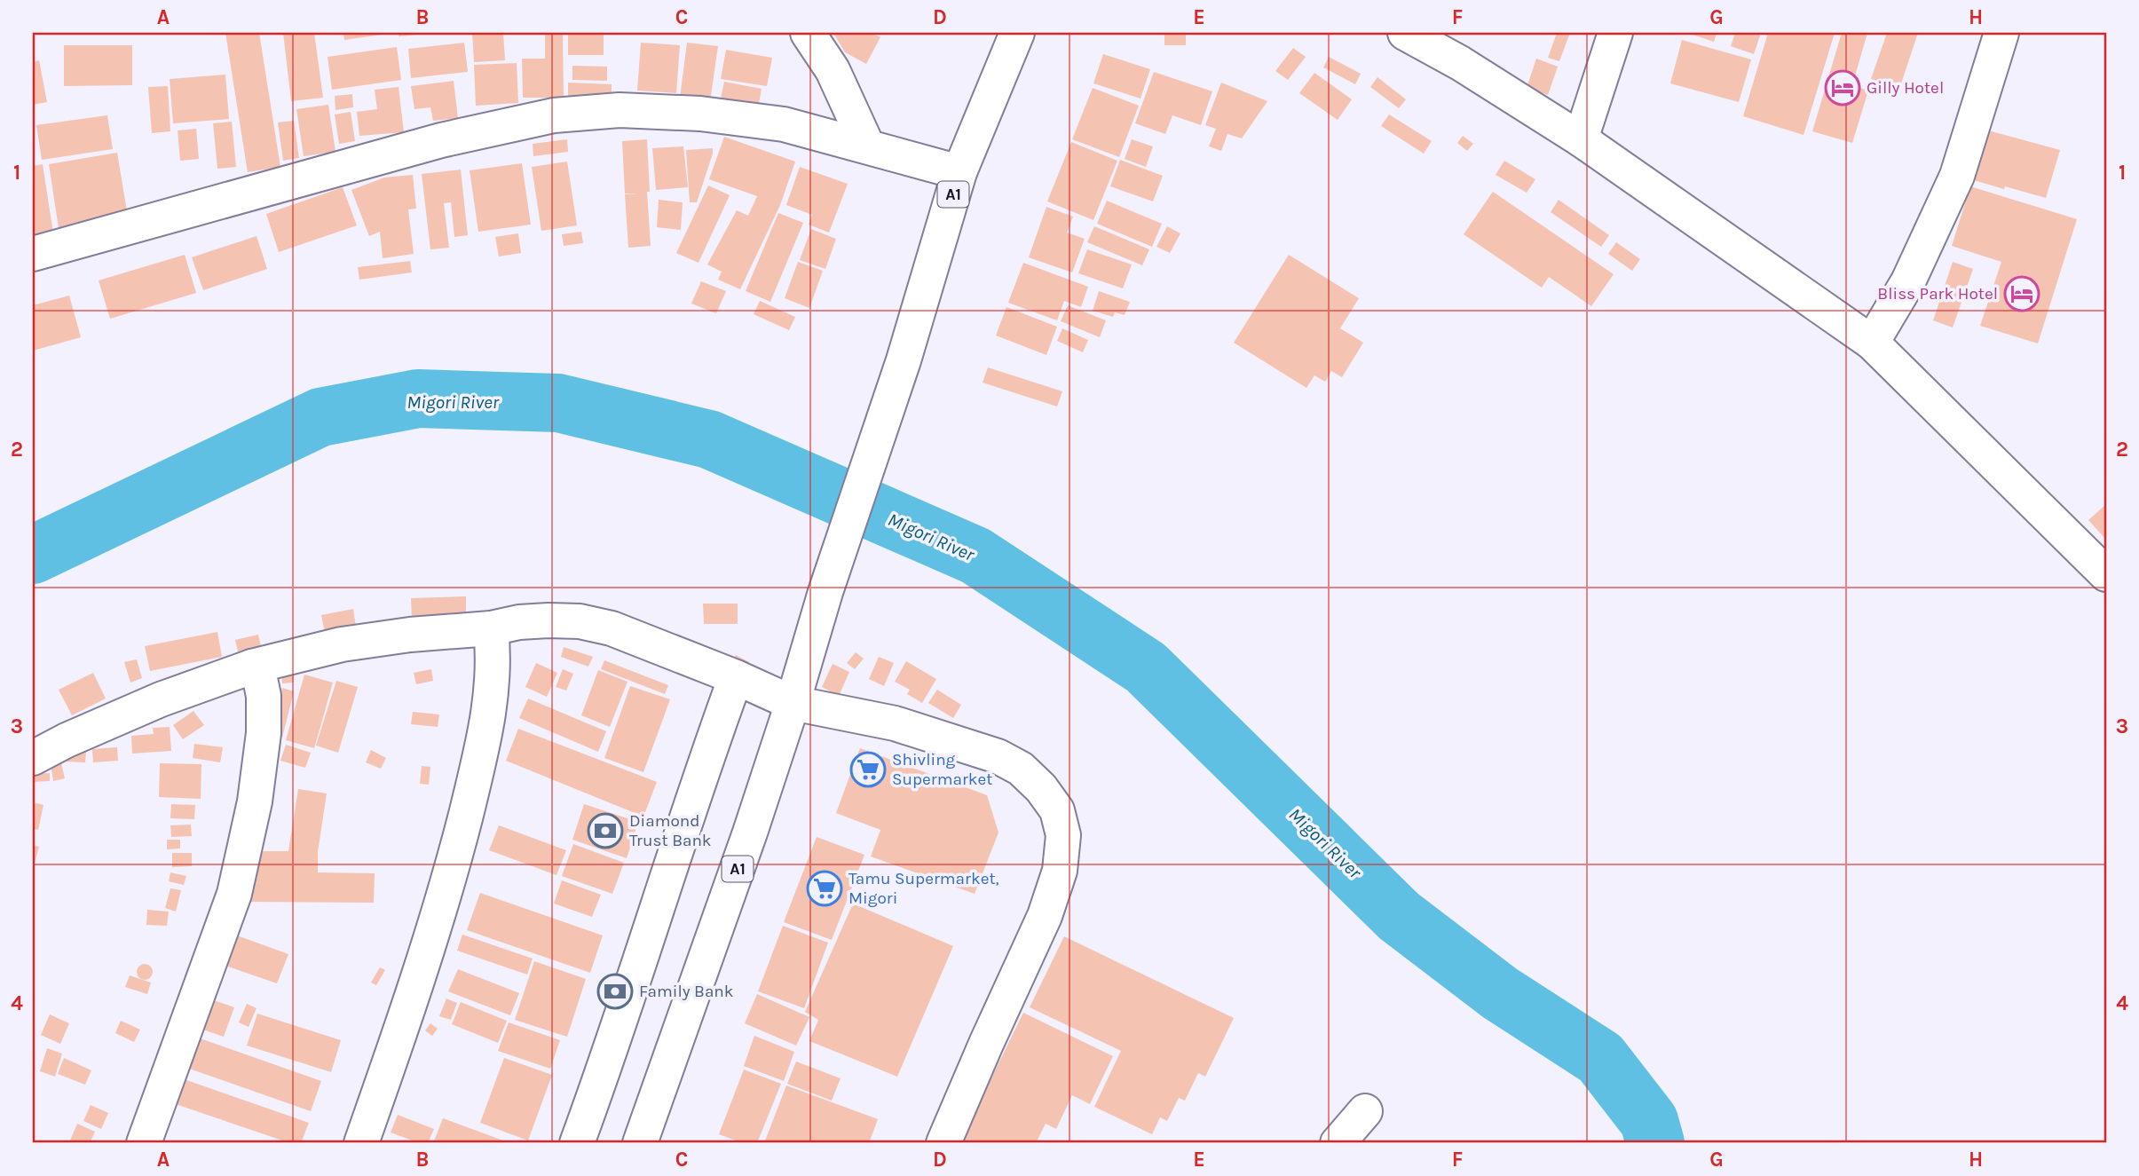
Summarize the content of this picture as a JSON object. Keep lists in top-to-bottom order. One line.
{"streets":{"main road":["A1"]},"water":["Migori River"],"places":{"hotel":["Gilly Hotel","Bliss Park Hotel"],"supermarket":["Shivling Supermarket","Tamu Supermarket, Migori"],"bank":["Diamond Trust Bank","Family Bank"]},"grid":{"columns":["A","B","C","D","E","F","G","H"],"rows":["1","2","3","4"]}}
